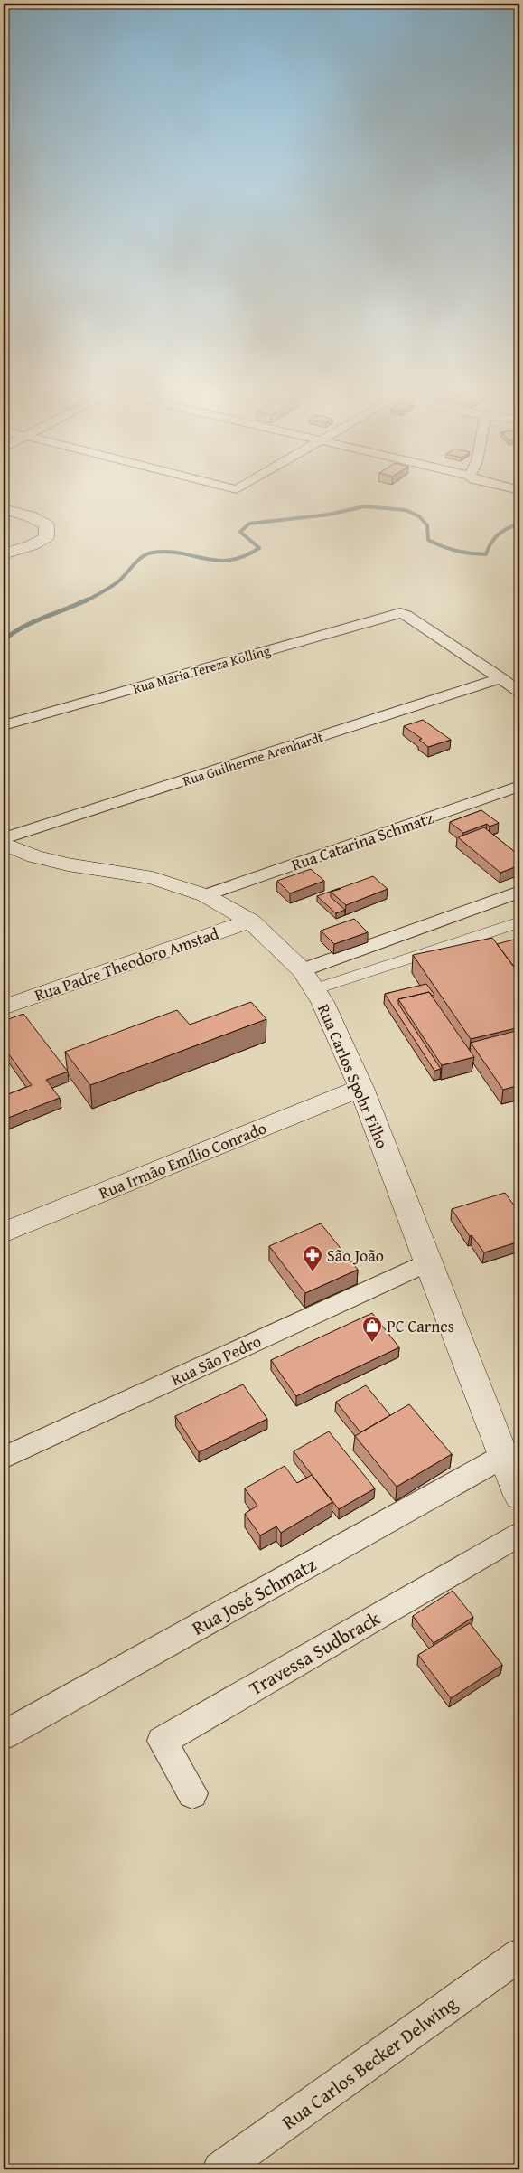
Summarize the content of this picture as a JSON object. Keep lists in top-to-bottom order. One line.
{"streets":{"main road":["Rua Padre Theodoro Amstad","Rua Carlos Spohr Filho","Rua Irmão Emílio Conrado"],"street":["Rua Maria Tereza Kolling","Rua Guilherme Arenhardt","Rua Catarina Schmatz","Rua São Pedro","Rua José Schmatz","Travessa Sudbrack","Rua Carlos Becker Delwing"]},"crossings":[["Rua Maria Tereza Kolling","Rua Guilherme Arenhardt"],["Rua Catarina Schmatz","Rua Carlos Spohr Filho"],["Rua Padre Theodoro Amstad","Rua Carlos Spohr Filho"],["Rua Carlos Spohr Filho","Rua Irmão Emílio Conrado"],["Rua Carlos Spohr Filho","Rua São Pedro"],["Rua Carlos Spohr Filho","Rua José Schmatz"]],"places":{"pharmacy":["São João"],"shop":["PC Carnes"]}}
